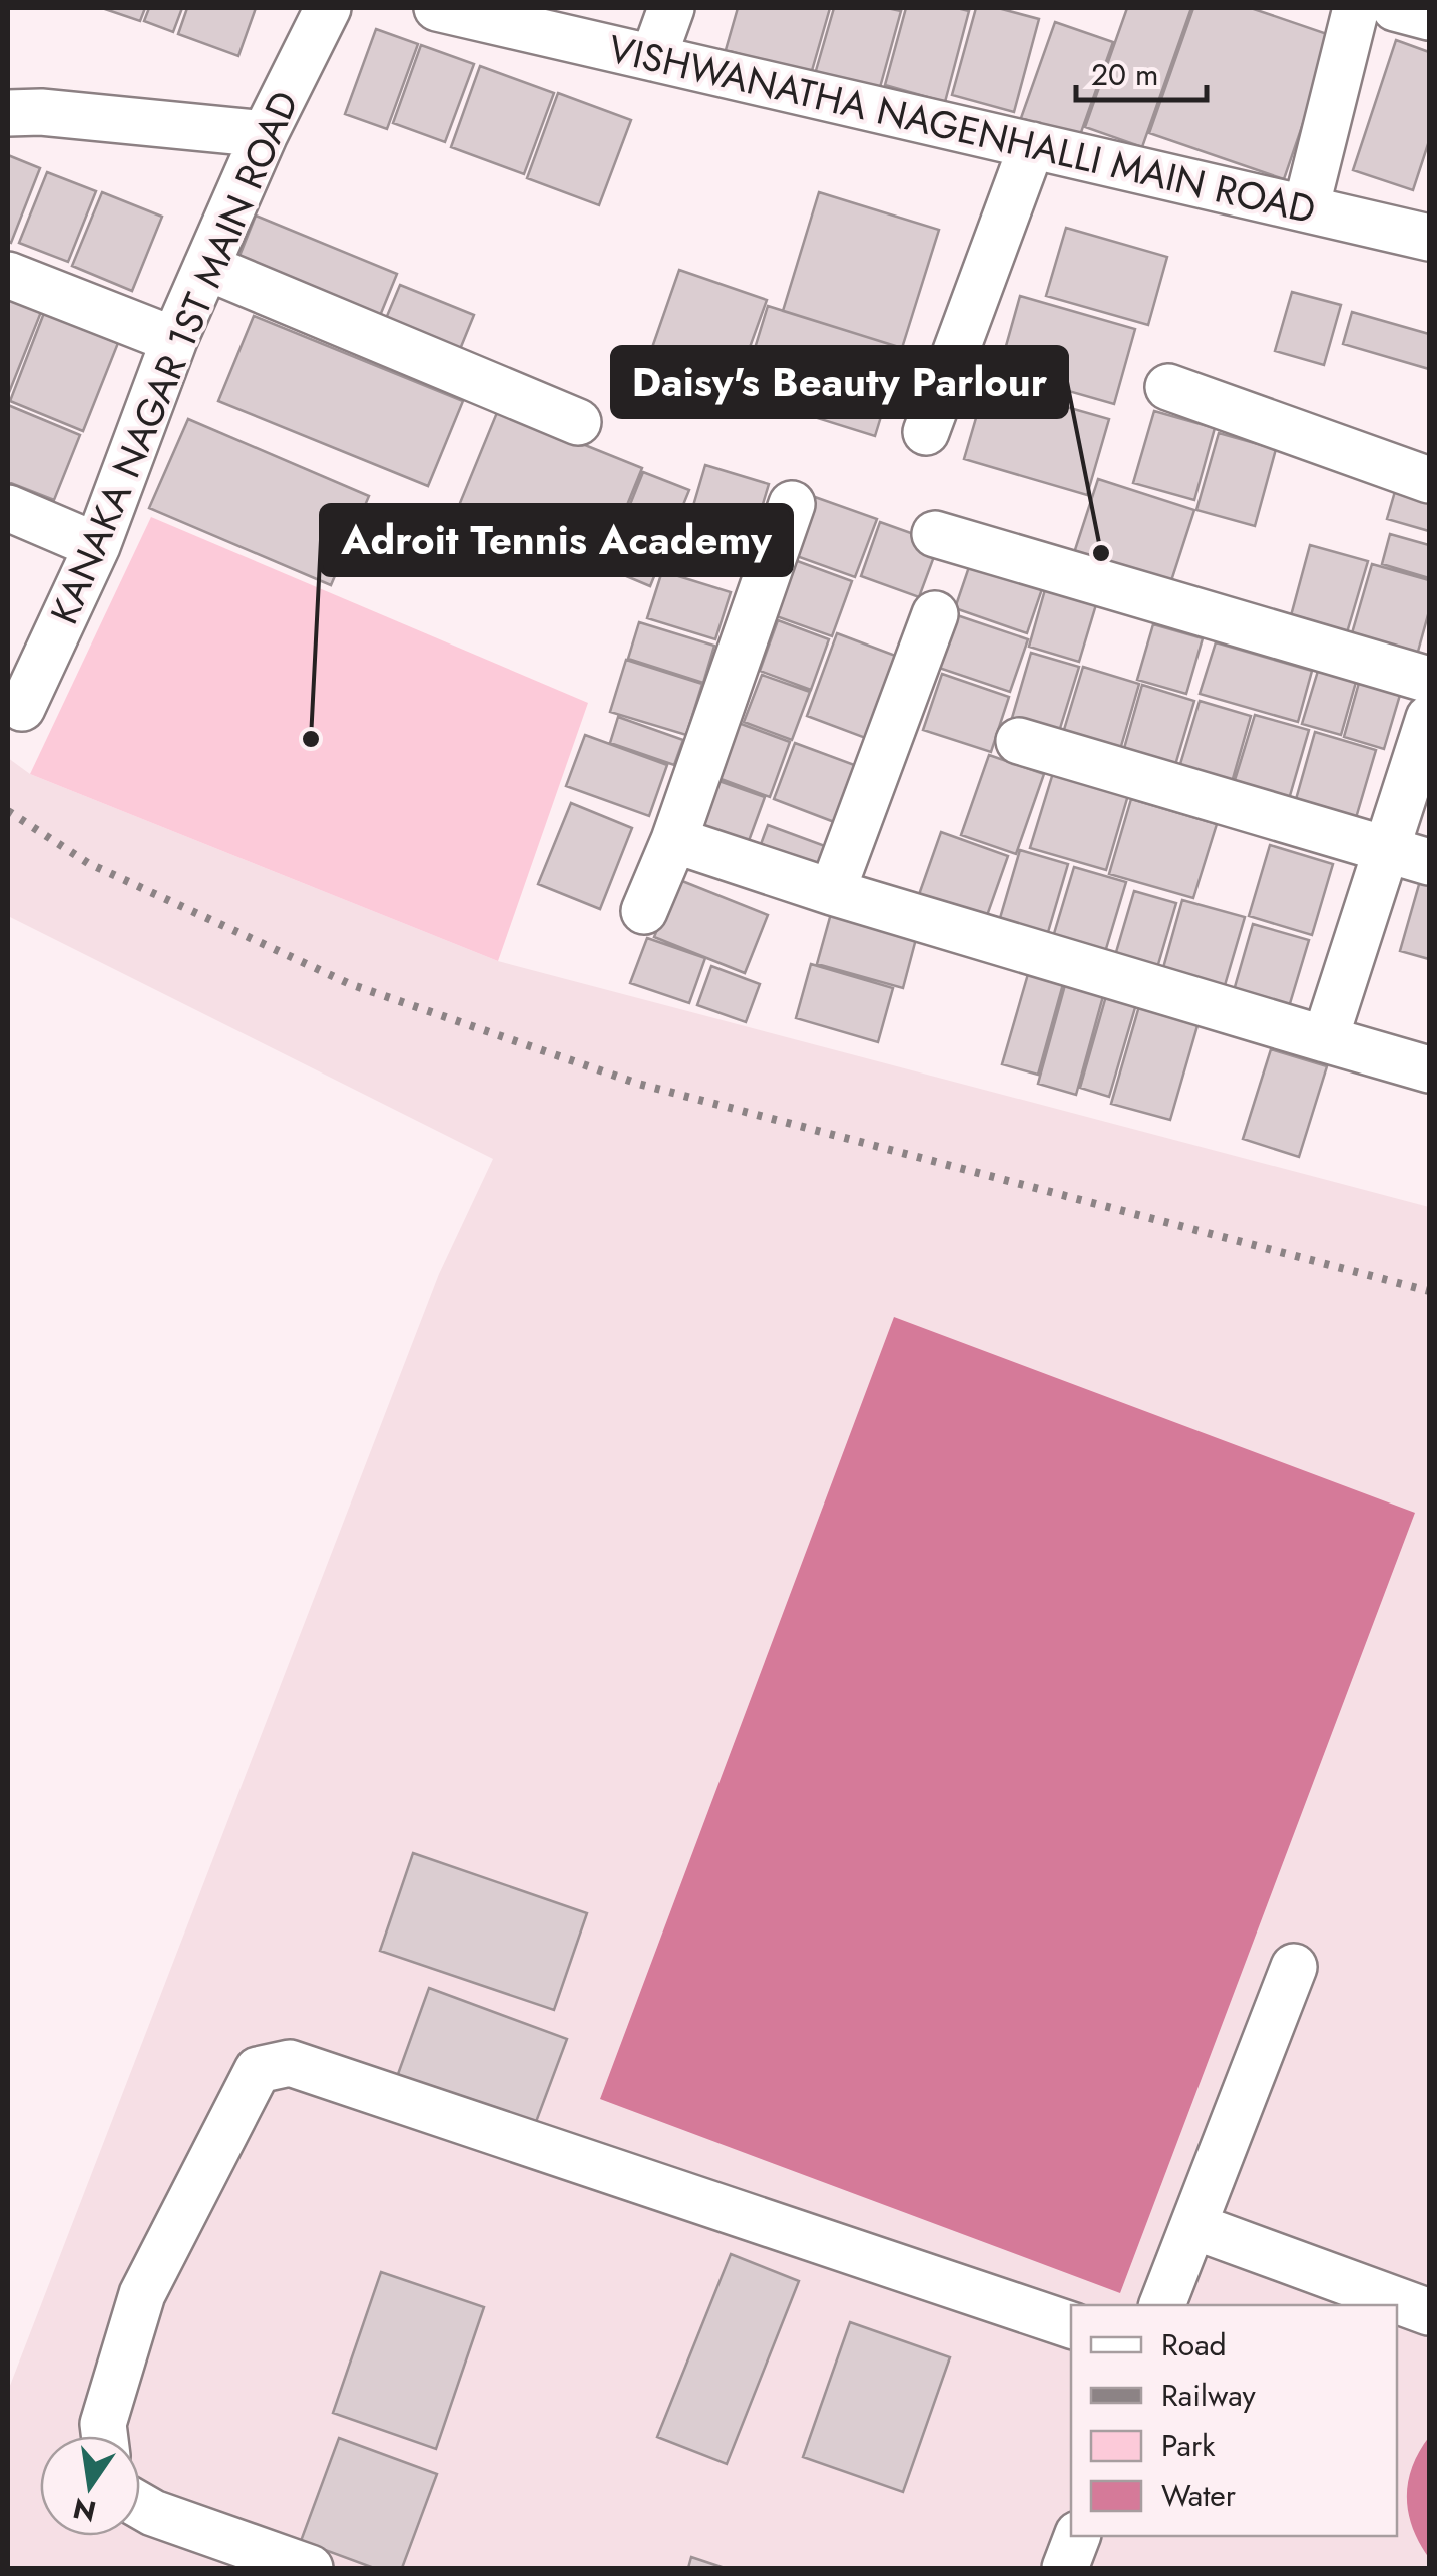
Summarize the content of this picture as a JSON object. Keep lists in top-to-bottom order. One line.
{"streets":{"street":["VISHWANATHA NAGENHALLI MAIN ROAD","KANAKA NAGAR 1ST MAIN ROAD"]},"places":["Daisy's Beauty Parlour","Adroit Tennis Academy"],"legend":["Road","Railway","Park","Water"],"scale_bar":"20 m","north":"bottom"}
